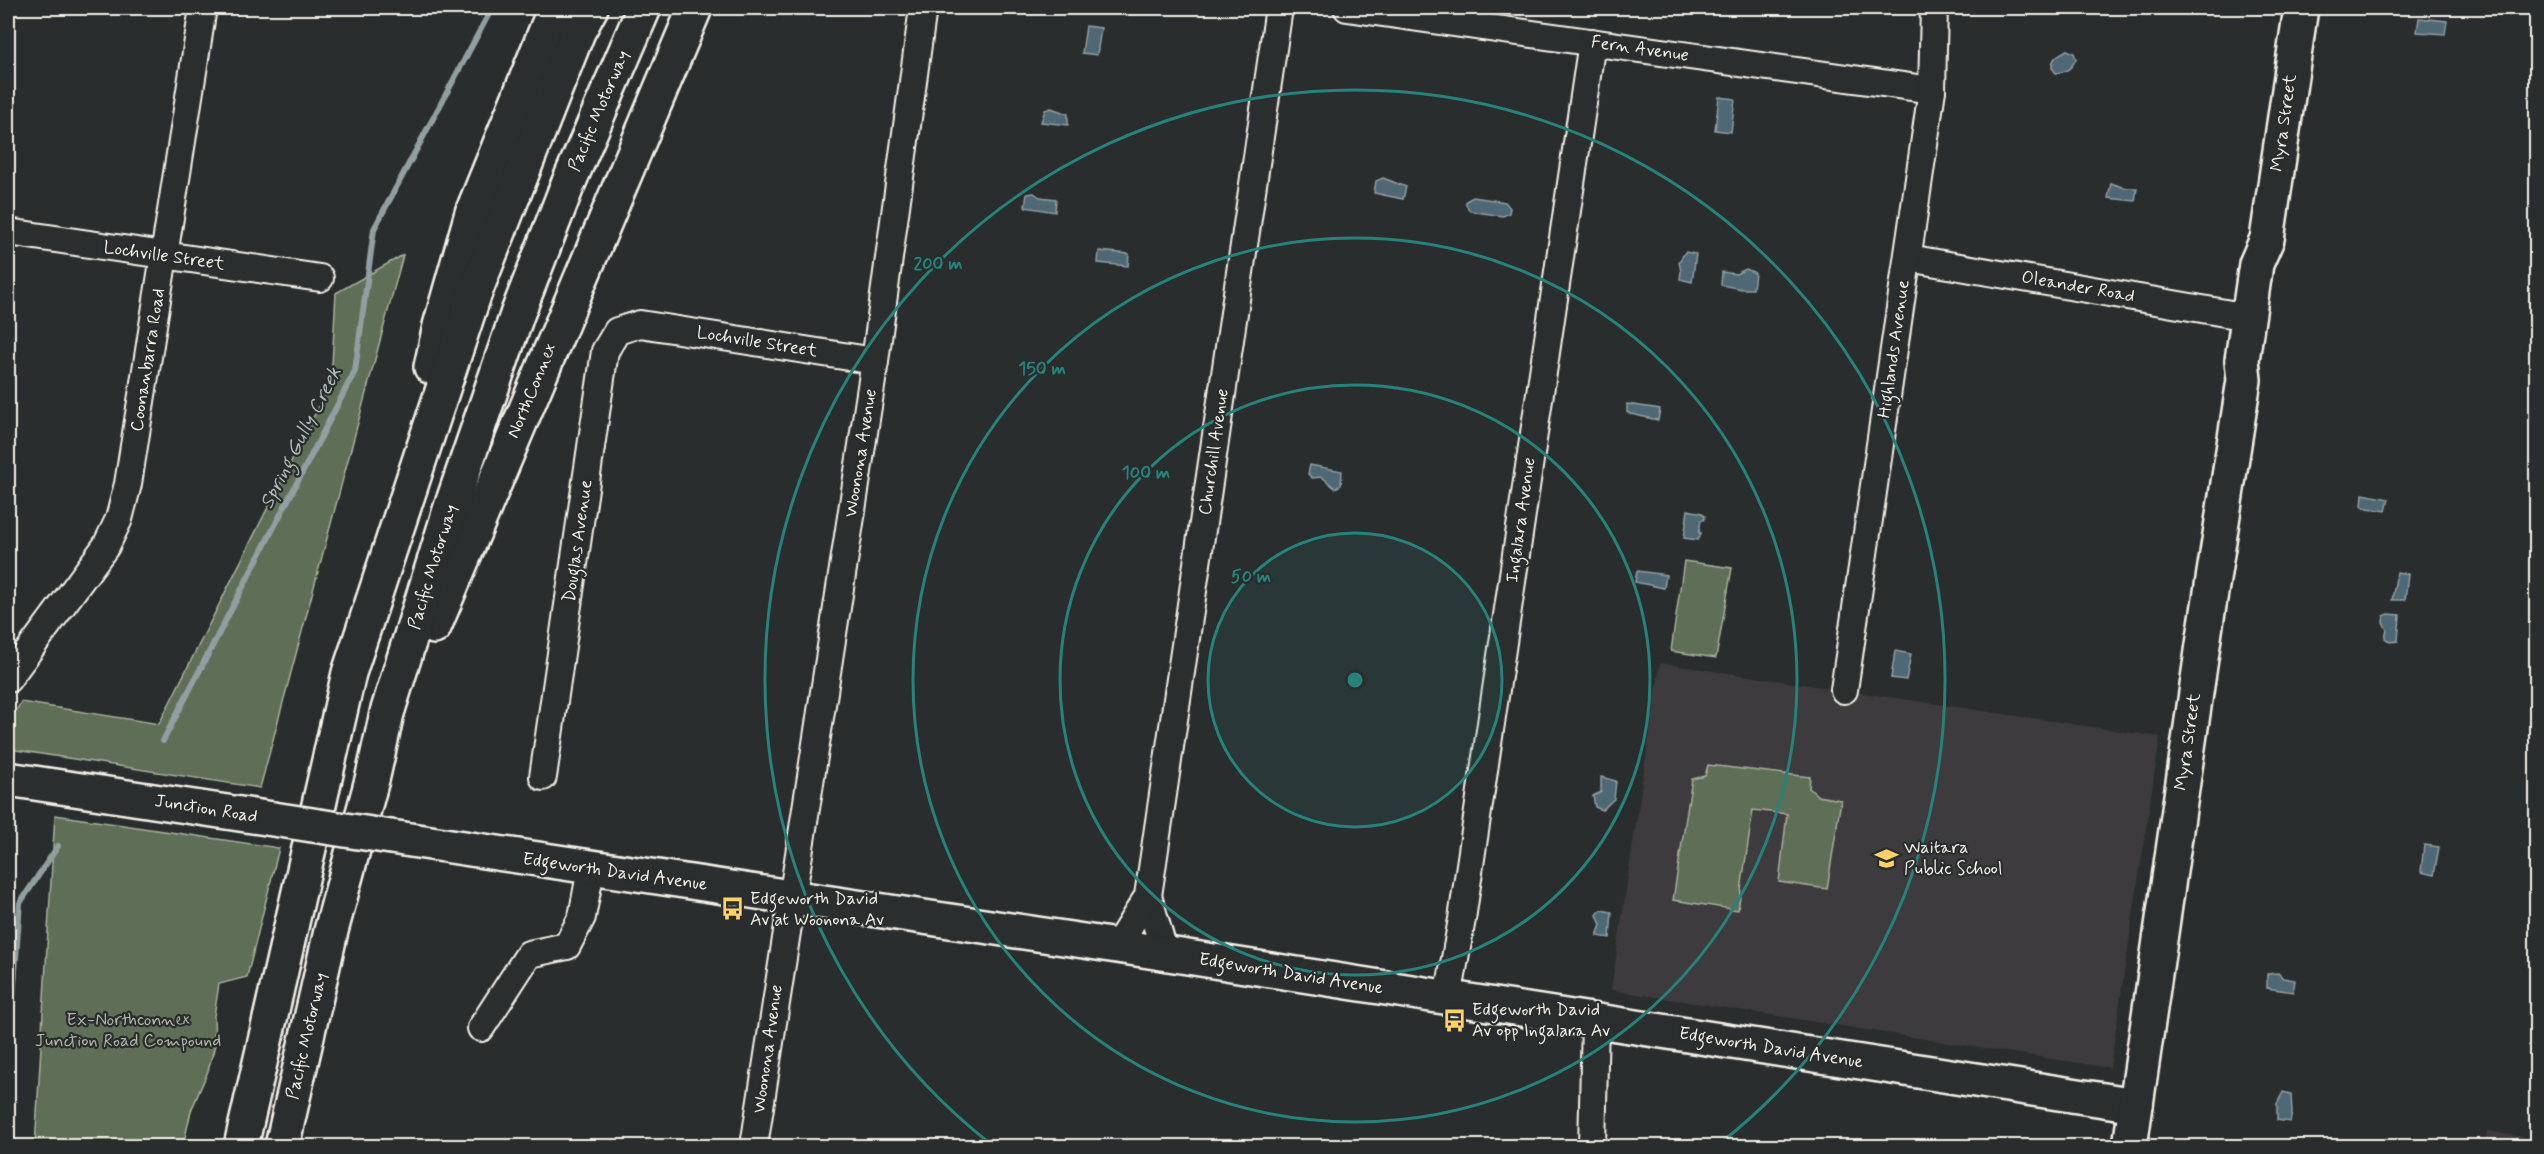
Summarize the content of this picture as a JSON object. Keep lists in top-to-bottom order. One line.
{"streets":{"main road":["Pacific Motorway","Myra Street","NorthConnex","Junction Road","Edgeworth David Avenue"],"street":["Fern Avenue","Lochville Street","Oleander Road","Highlands Avenue","Coonanbarra Road","Churchill Avenue","Woonona Avenue","Ingalara Avenue","Douglas Avenue"]},"crossings":[["Fern Avenue","Highlands Avenue"],["Fern Avenue","Ingalara Avenue"],["Pacific Motorway","NorthConnex"],["Myra Street","Oleander Road"],["Myra Street","Edgeworth David Avenue"],["Lochville Street","Coonanbarra Road"],["Lochville Street","Woonona Avenue"],["Lochville Street","Douglas Avenue"],["Oleander Road","Highlands Avenue"],["Churchill Avenue","Edgeworth David Avenue"],["Woonona Avenue","Edgeworth David Avenue"],["Ingalara Avenue","Edgeworth David Avenue"],["Junction Road","Edgeworth David Avenue"]],"water":["Spring Gully Creek"],"parks":["Ex-Northconnex Junction Road Compound"],"places":{"school or university":["Waitara Public School"],"bus stop":["Edgeworth David Av at Woonona Av","Edgeworth David Av opp Ingalara Av"]},"rings":["200 m","150 m","100 m","50 m"]}
